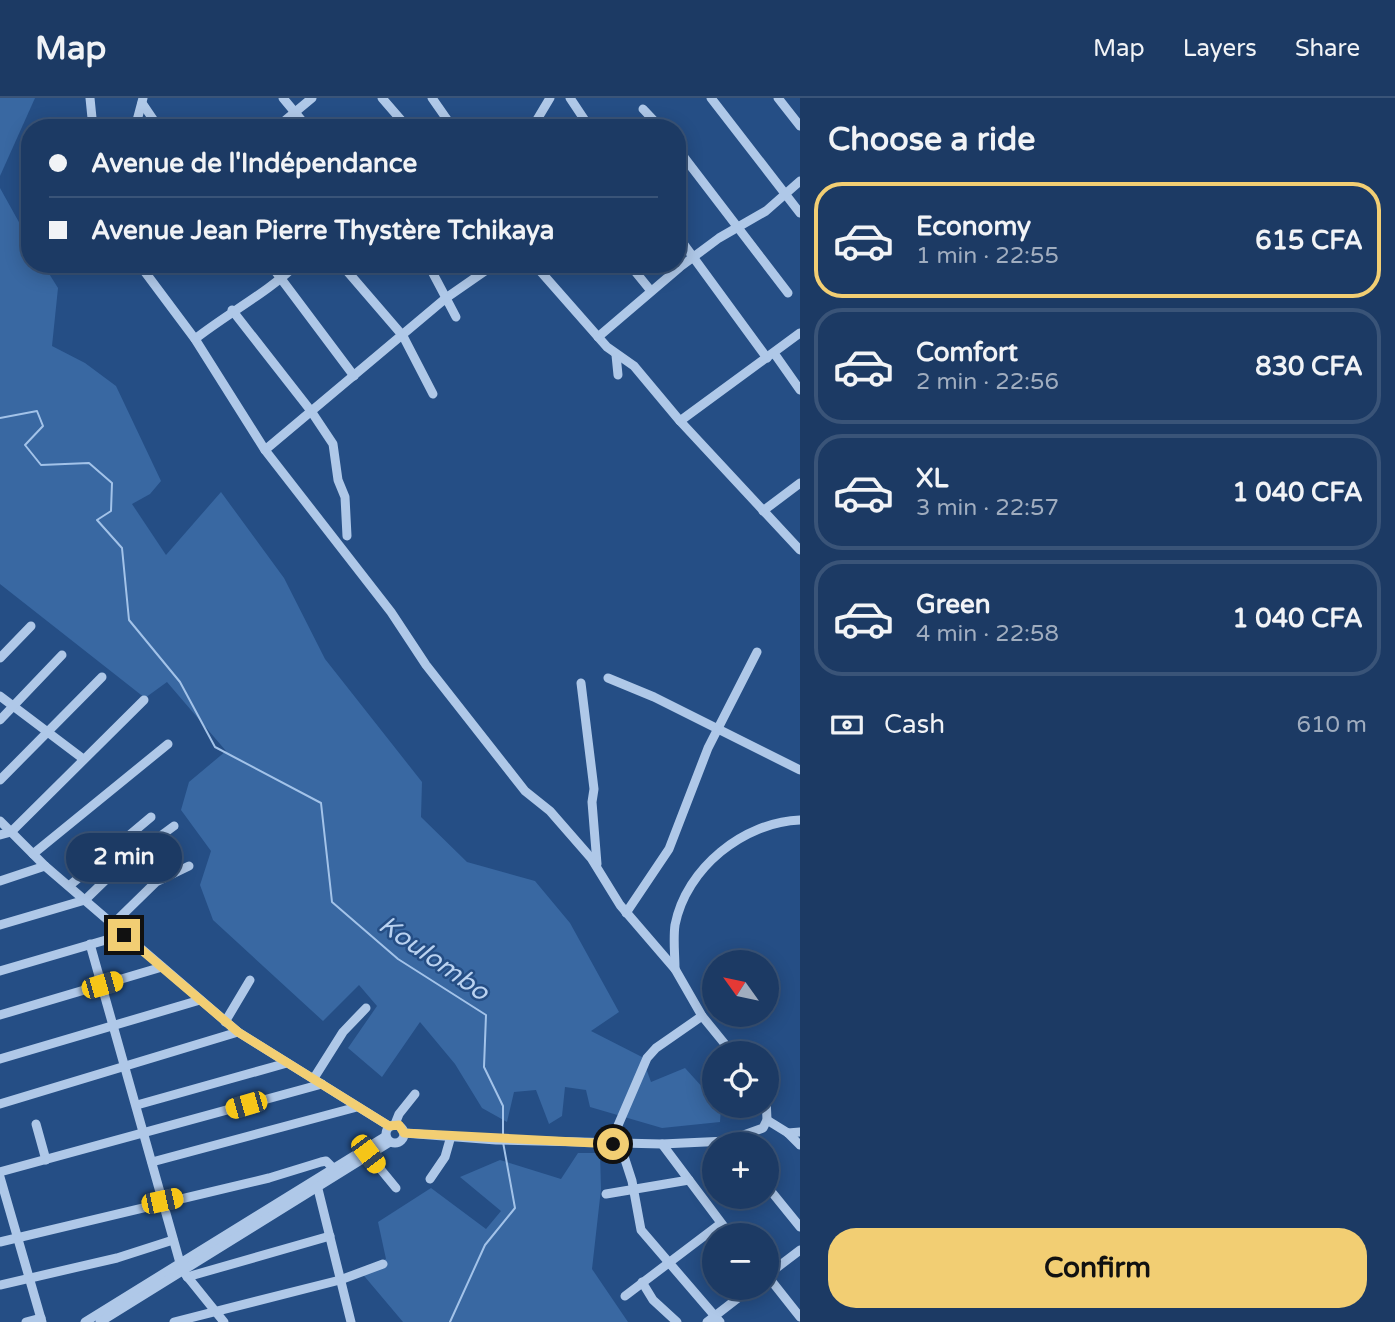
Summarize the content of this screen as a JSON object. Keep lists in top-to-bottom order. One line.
{"water":["Koulombo"],"north":"top left","page":{"header":"Map","nav":["Map","Layers","Share"],"heading":"Choose a ride","banner":["Avenue de l'Indépendance","Avenue Jean Pierre Thystère Tchikaya"],"list":[{"name":"Economy","note":"1 min · 22:55","value":"615 CFA"},{"name":"Comfort","note":"2 min · 22:56","value":"830 CFA"},{"name":"XL","note":"3 min · 22:57","value":"1 040 CFA"},{"name":"Green","note":"4 min · 22:58","value":"1 040 CFA"}],"pay":["Cash","610 m"],"bubble":"2 min","map_buttons":["+","−"],"buttons":"Confirm"}}
